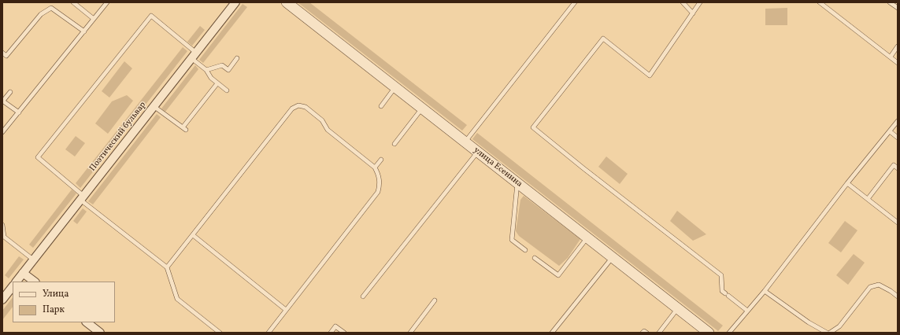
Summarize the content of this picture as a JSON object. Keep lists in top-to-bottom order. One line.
{"streets":{"street":["Поэтический бульвар","улица Есенина"]},"legend":["Улица","Парк"]}
